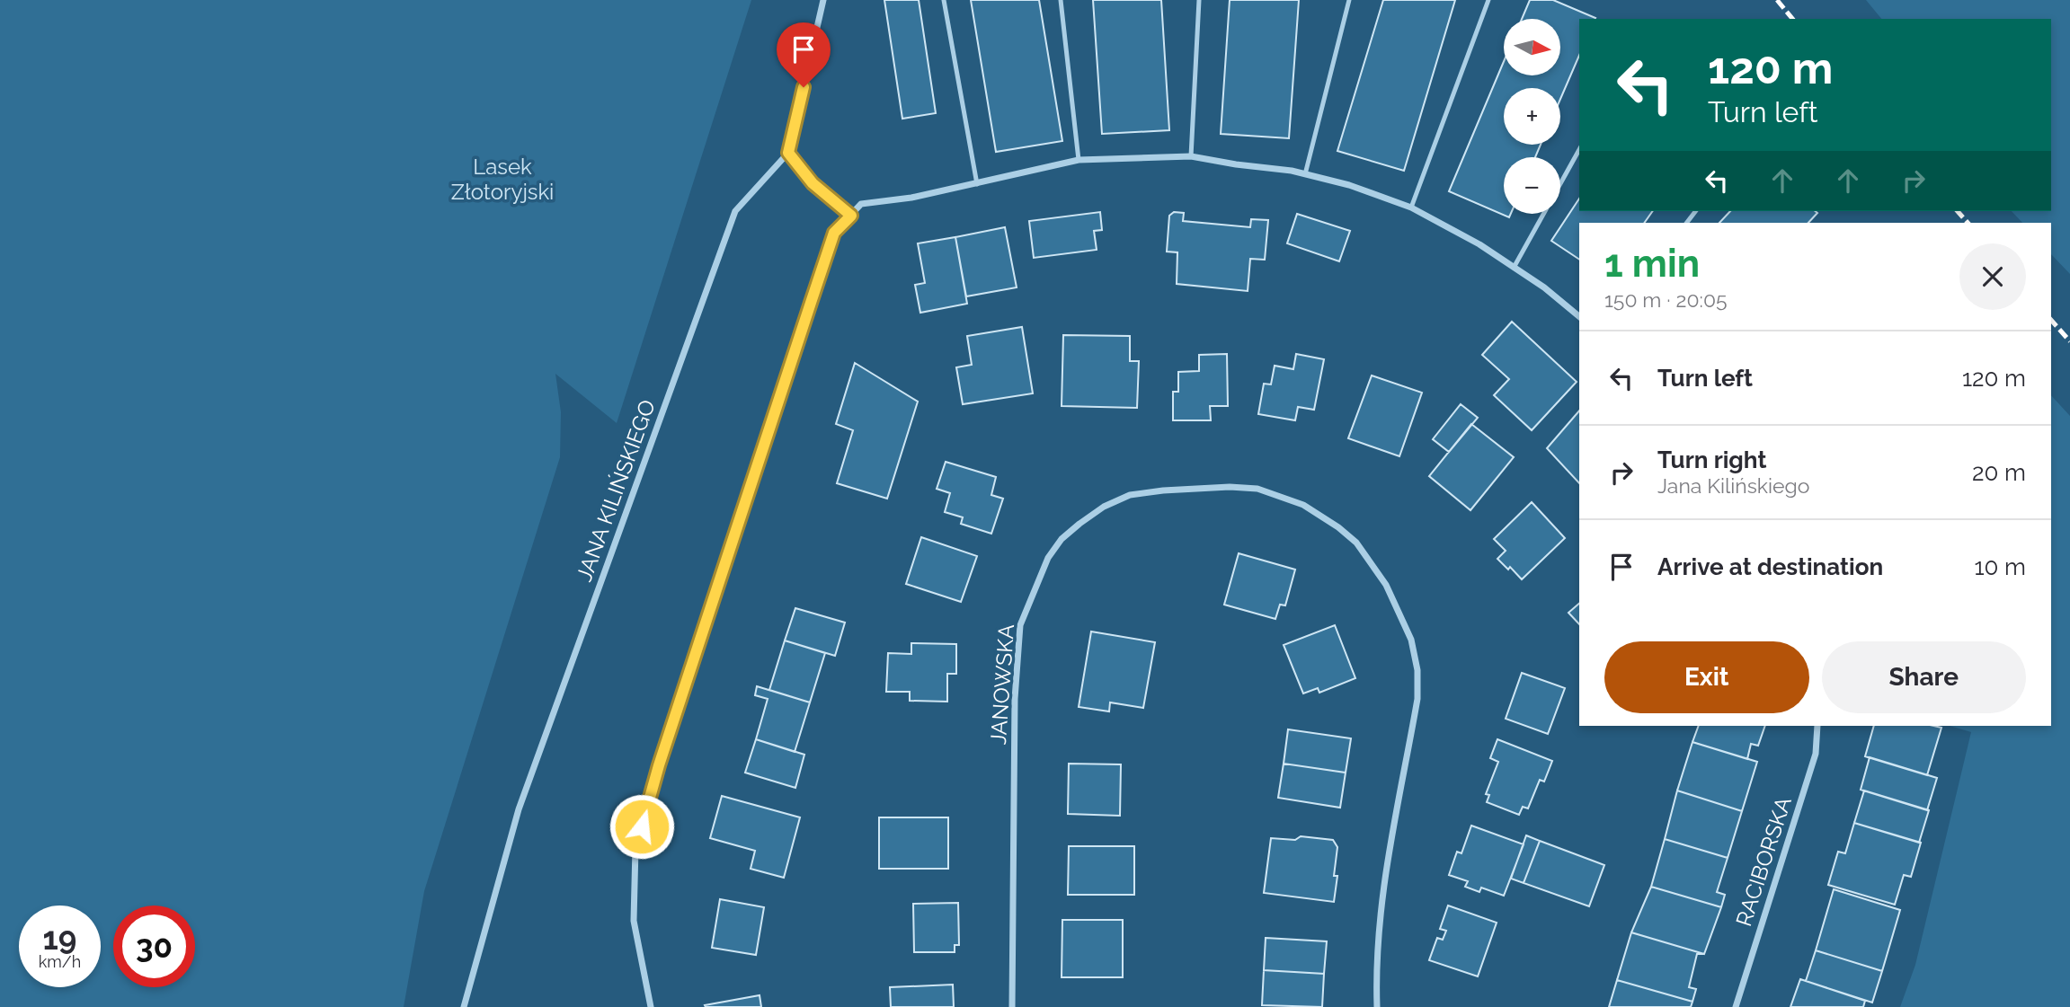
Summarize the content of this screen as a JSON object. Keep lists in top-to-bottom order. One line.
{"streets":{"street":["JANA KILIŃSKIEGO","JANOWSKA","RACIBORSKA"]},"parks":["Lasek Złotoryjski"],"north":"right","page":{"map_buttons":["+","−"],"turn":["120 m","Turn left"],"heading":["1 min","150 m · 20:05"],"list":[{"name":"Turn left","value":"120 m"},{"name":"Turn right","note":"Jana Kilińskiego","value":"20 m"},{"name":"Arrive at destination","value":"10 m"}],"buttons":["Exit","Share"],"speed":"19 km/h","limit":"30"}}
